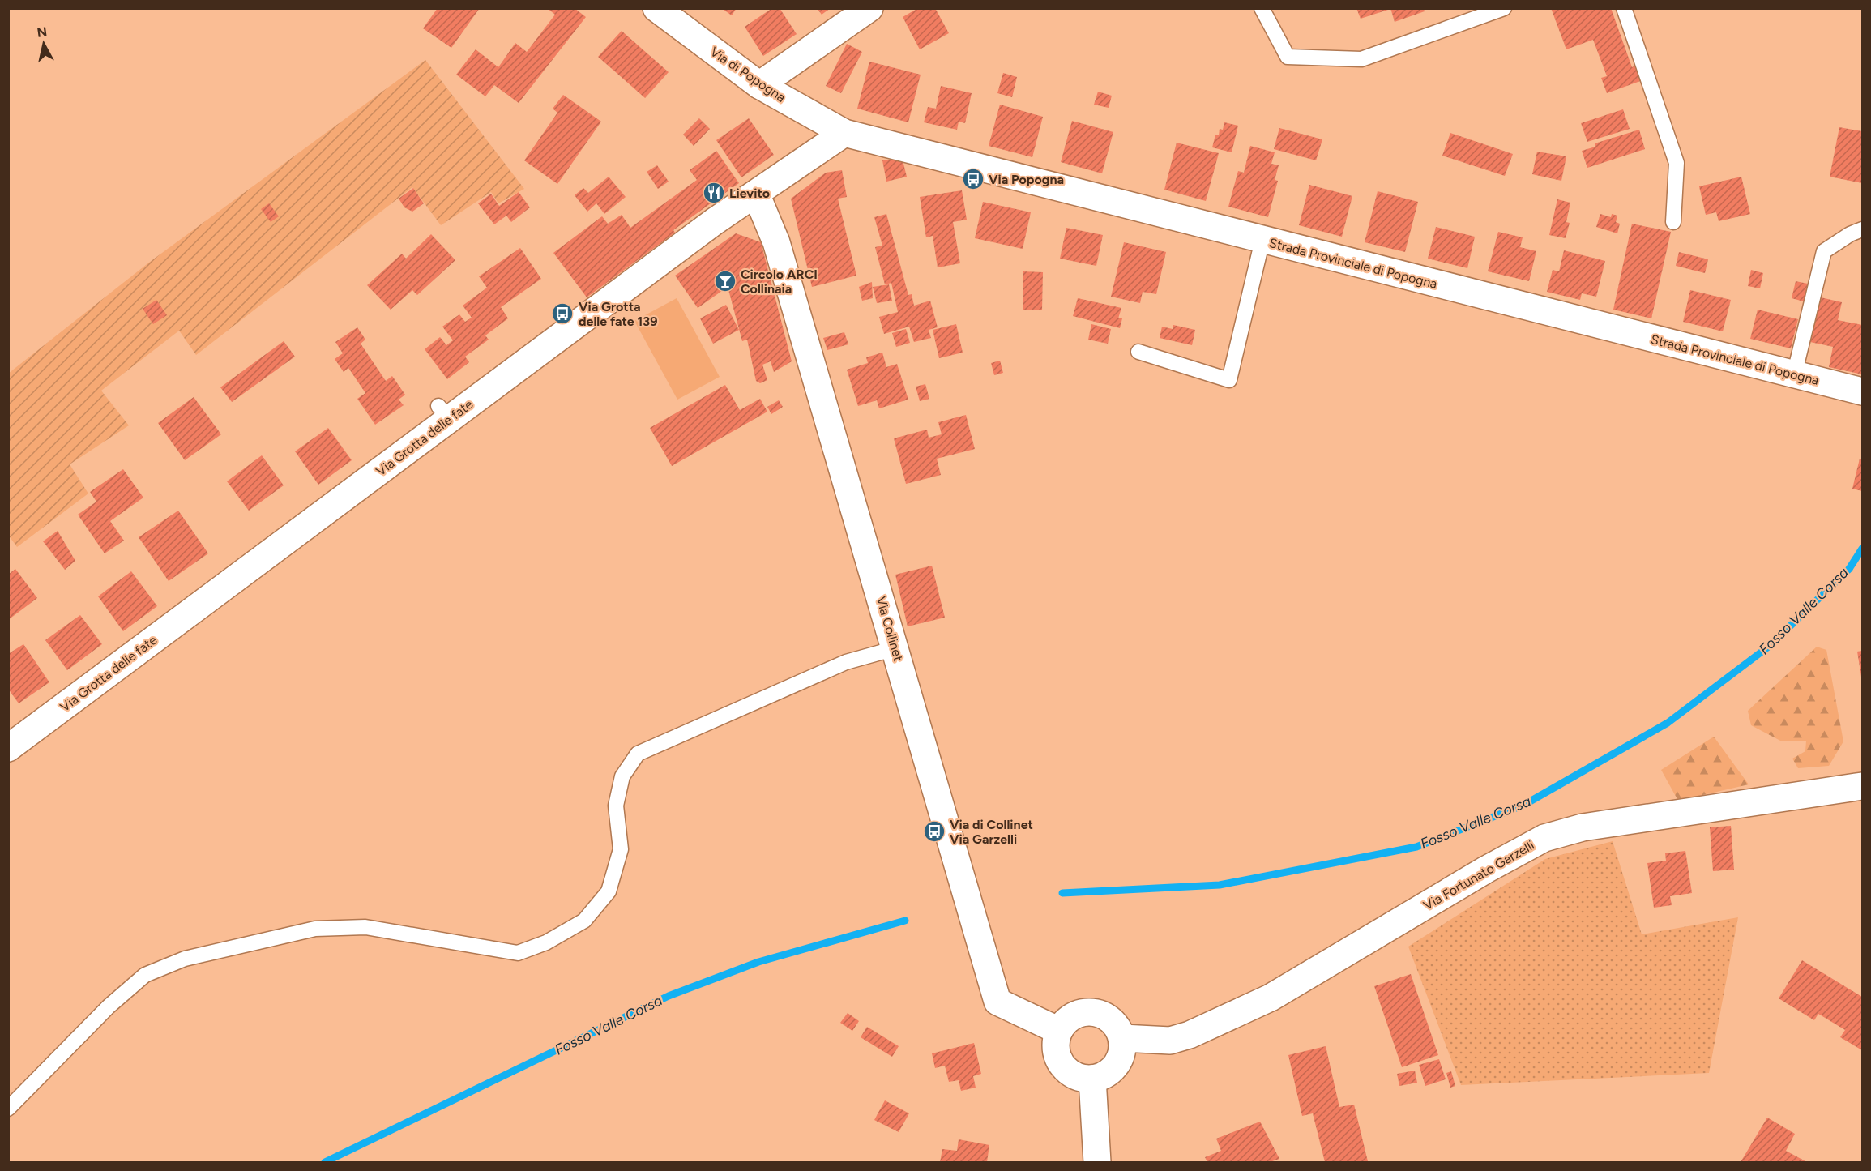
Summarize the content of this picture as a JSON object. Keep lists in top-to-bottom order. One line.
{"streets":{"street":["Via di Popogna","Strada Provinciale di Popogna","Via Grotta delle fate","Via Collinet","Via Fortunato Garzelli"]},"crossings":[["Via di Popogna","Strada Provinciale di Popogna"],["Via di Popogna","Via Grotta delle fate"],["Strada Provinciale di Popogna","Via Grotta delle fate"],["Via Grotta delle fate","Via Collinet"],["Via Collinet","Via Fortunato Garzelli"]],"water":["Fosso Valle Corsa"],"places":{"bus stop":["Via Popogna","Via Grotta delle fate 139","Via di Collinet Via Garzelli"],"restaurant":["Lievito"],"bar":["Circolo ARCI Collinaia"]},"north":"top"}
